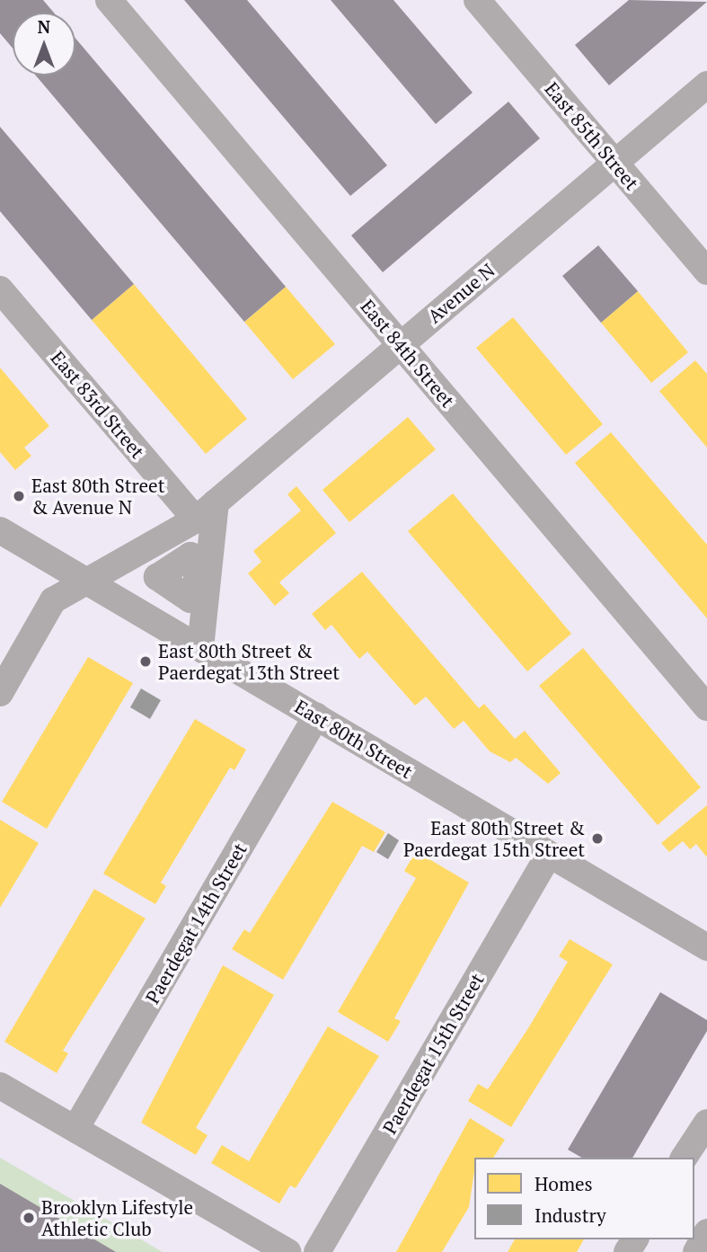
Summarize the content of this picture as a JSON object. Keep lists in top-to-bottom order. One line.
{"streets":{"street":["East 85th Street","Avenue N","East 84th Street","East 83rd Street","East 80th Street","Paerdegat 14th Street","Paerdegat 15th Street"]},"crossings":[["East 85th Street","Avenue N"],["Avenue N","East 84th Street"],["Avenue N","East 83rd Street"],["Avenue N","East 80th Street"],["East 80th Street","Paerdegat 14th Street"],["East 80th Street","Paerdegat 15th Street"]],"places":["East 80th Street & Avenue N","East 80th Street & Paerdegat 13th Street","East 80th Street & Paerdegat 15th Street","Brooklyn Lifestyle Athletic Club"],"legend":["Homes","Industry"],"north":"top"}
